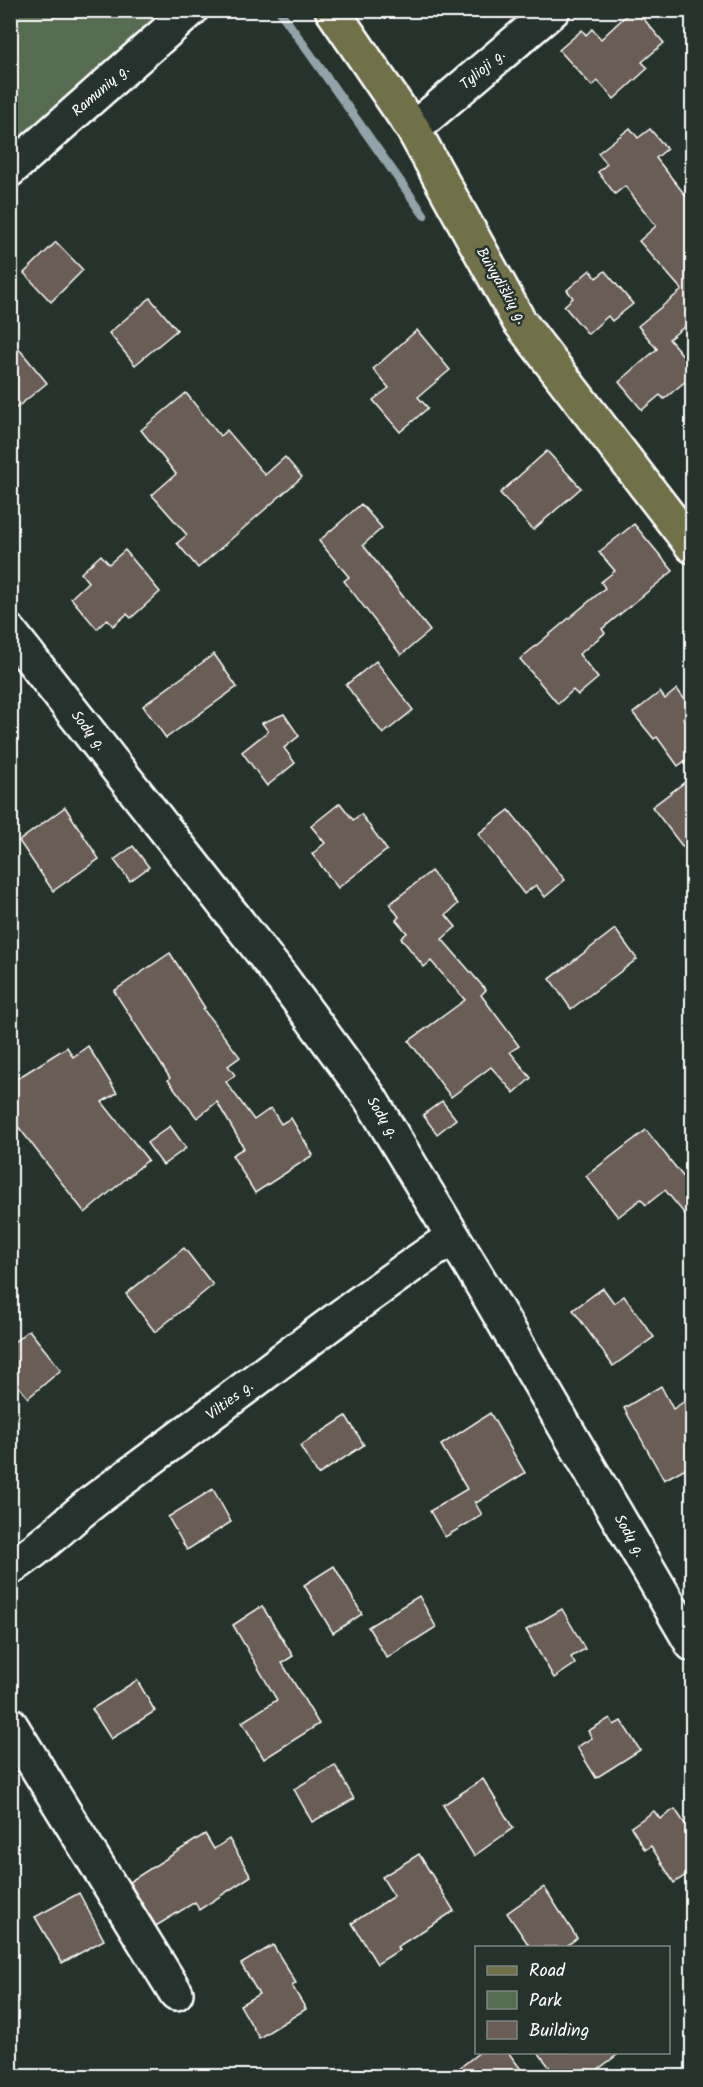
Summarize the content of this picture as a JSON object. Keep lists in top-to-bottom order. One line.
{"streets":{"main road":["Buivydiškių g."],"street":["Tylioji g.","Ramunių g.","Sodų g.","Vilties g."]},"crossings":[["Tylioji g.","Buivydiškių g."],["Sodų g.","Vilties g."]],"legend":["Road","Park","Building"]}
